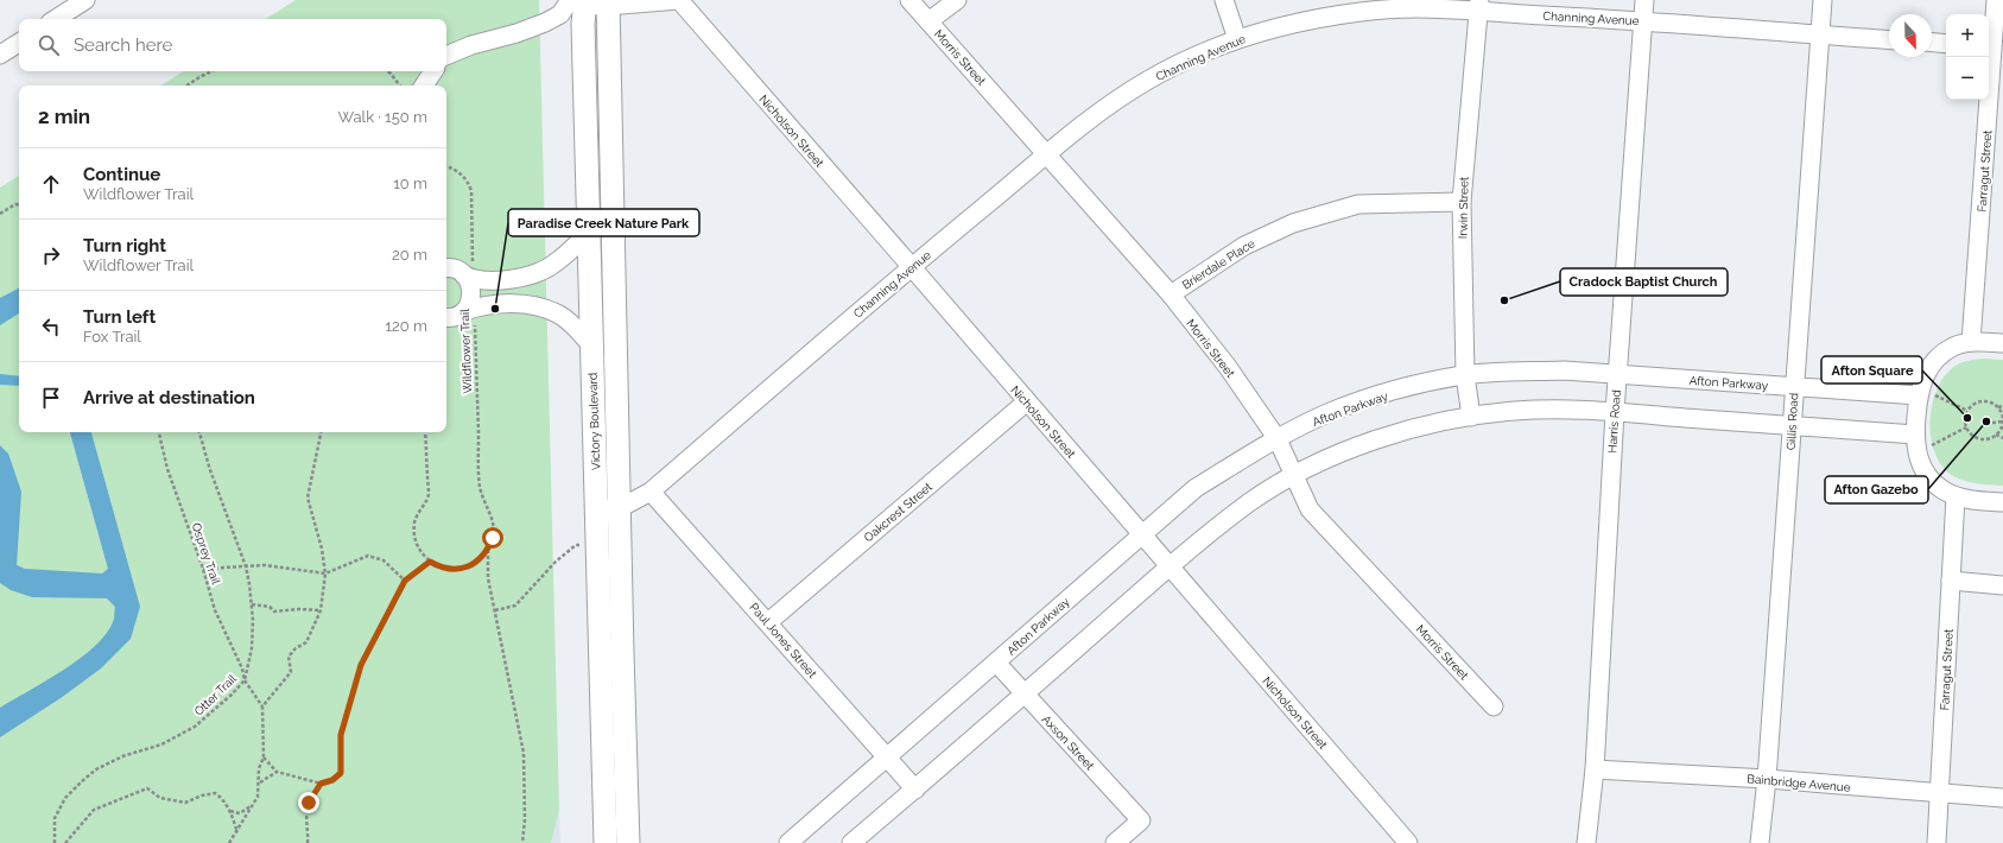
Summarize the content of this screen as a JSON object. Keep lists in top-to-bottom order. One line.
{"streets":{"main road":["Victory Boulevard"],"street":["Channing Avenue","Morris Street","Nicholson Street","Farragut Street","Irwin Street","Brierdale Place","Afton Parkway","Harris Road","Gillis Road","Oakcrest Street","Paul Jones Street","Axson Street","Bainbridge Avenue"],"path":["Wildflower Trail","Osprey Trail","Otter Trail"]},"crossings":[["Channing Avenue","Morris Street"],["Channing Avenue","Nicholson Street"],["Channing Avenue","Irwin Street"],["Channing Avenue","Victory Boulevard"],["Channing Avenue","Harris Road"],["Channing Avenue","Gillis Road"],["Channing Avenue","Paul Jones Street"],["Morris Street","Brierdale Place"],["Morris Street","Afton Parkway"],["Nicholson Street","Afton Parkway"],["Nicholson Street","Oakcrest Street"],["Farragut Street","Bainbridge Avenue"],["Irwin Street","Brierdale Place"],["Irwin Street","Afton Parkway"],["Afton Parkway","Harris Road"],["Afton Parkway","Gillis Road"],["Afton Parkway","Paul Jones Street"],["Afton Parkway","Axson Street"],["Harris Road","Bainbridge Avenue"],["Gillis Road","Bainbridge Avenue"],["Oakcrest Street","Paul Jones Street"],["Osprey Trail","Otter Trail"]],"places":["Cradock Baptist Church","Paradise Creek Nature Park","Afton Square","Afton Gazebo"],"north":"bottom","page":{"map_buttons":["+","−"],"search":"Search here","heading":["2 min","Walk · 150 m"],"list":[["Continue","Wildflower Trail","10 m"],["Turn right","Wildflower Trail","20 m"],["Turn left","Fox Trail","120 m"],"Arrive at destination"]}}
